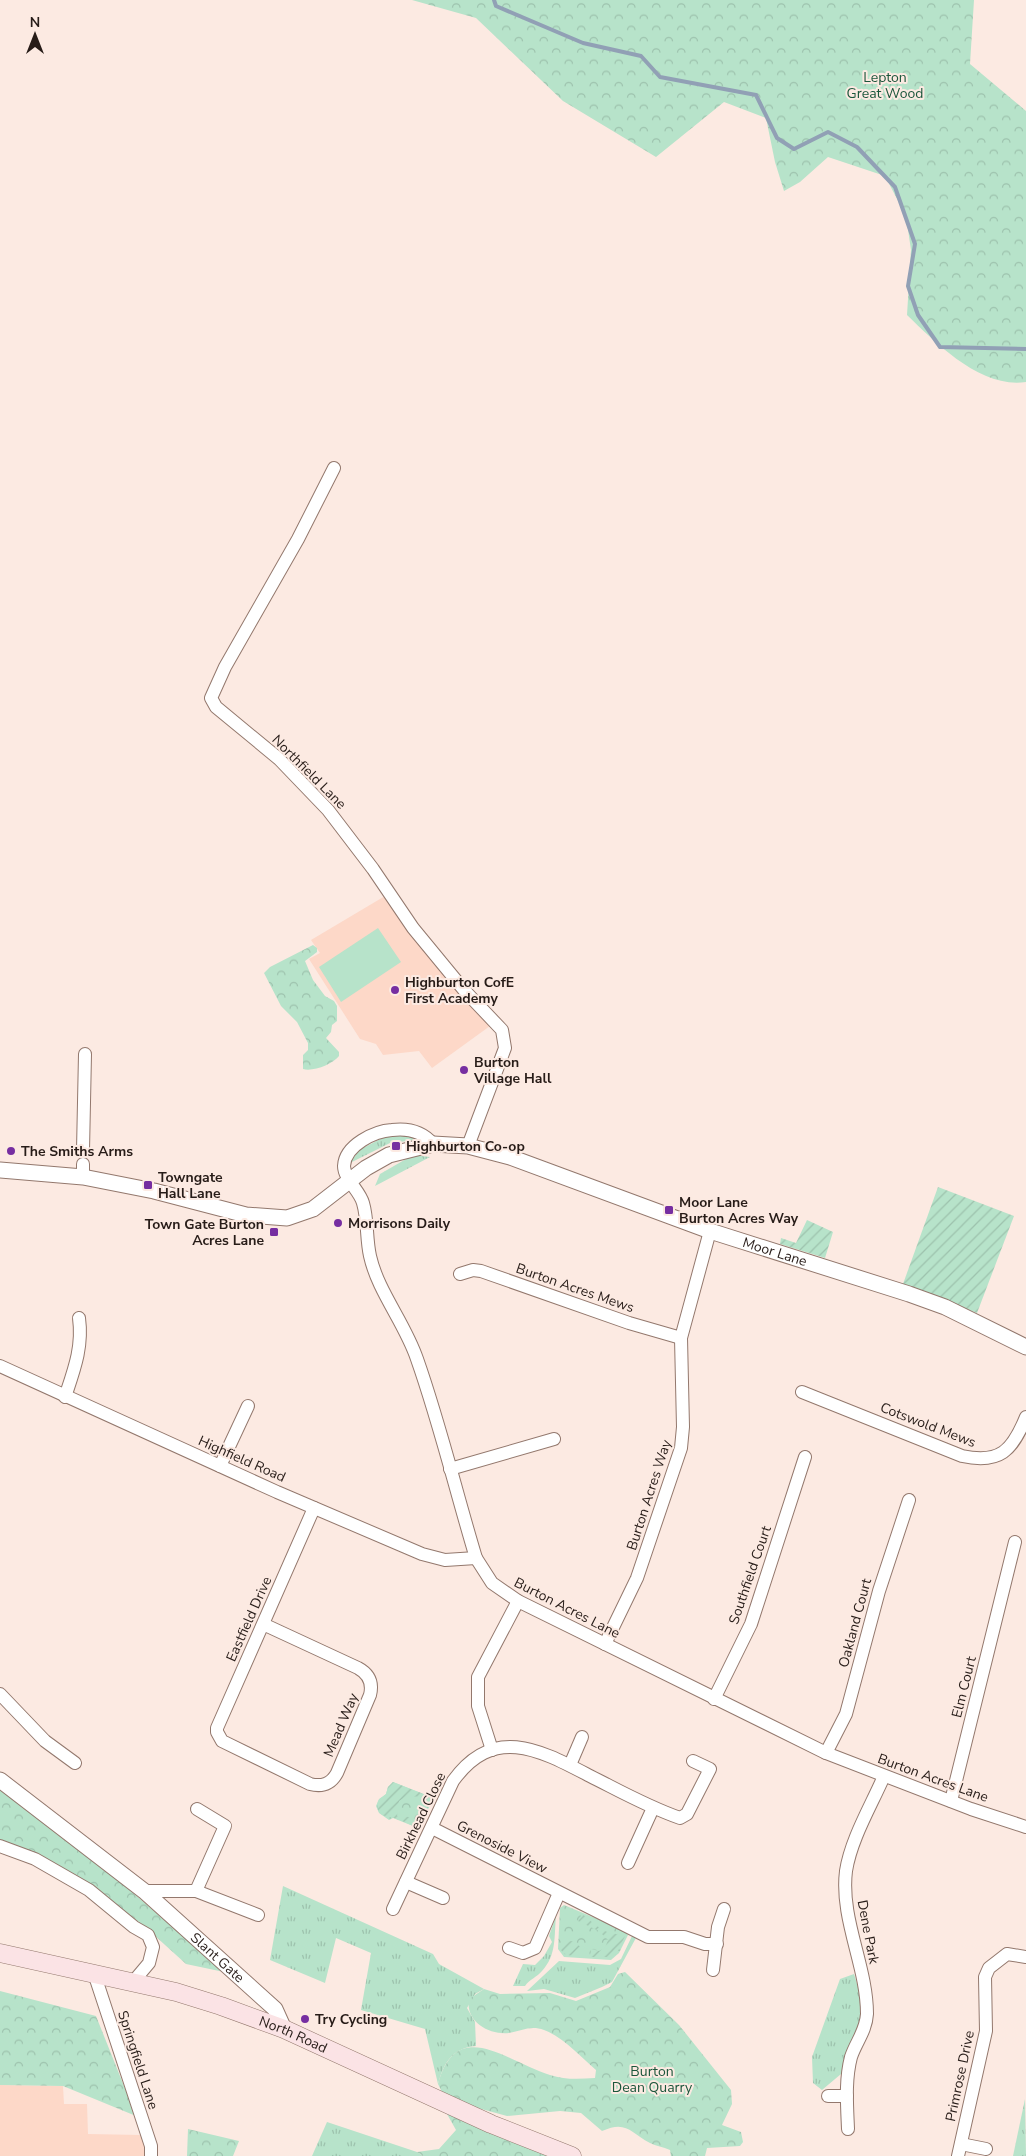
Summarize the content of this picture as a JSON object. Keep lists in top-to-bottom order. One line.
{"streets":{"main road":["North Road"],"street":["Northfield Lane","Moor Lane","Burton Acres Mews","Cotswold Mews","Highfield Road","Burton Acres Way","Southfield Court","Burton Acres Lane","Eastfield Drive","Oakland Court","Elm Court","Mead Way","Birkhead Close","Grenoside View","Dene Park","Slant Gate","Springfield Lane","Primrose Drive"]},"crossings":[["Northfield Lane","Moor Lane"],["Moor Lane","Burton Acres Way"],["Moor Lane","Burton Acres Lane"],["Burton Acres Mews","Burton Acres Way"],["Highfield Road","Burton Acres Lane"],["Highfield Road","Eastfield Drive"],["Burton Acres Way","Burton Acres Lane"],["Southfield Court","Burton Acres Lane"],["Burton Acres Lane","Oakland Court"],["Burton Acres Lane","Elm Court"],["Burton Acres Lane","Dene Park"],["Eastfield Drive","Mead Way"],["Birkhead Close","Grenoside View"],["Slant Gate","North Road"],["North Road","Springfield Lane"]],"parks":["Lepton Great Wood","Burton Dean Quarry"],"places":{"other":["Highburton CofE First Academy","Burton Village Hall","The Smiths Arms","Morrisons Daily","Try Cycling"],"transit":["Highburton Co-op","Towngate Hall Lane","Moor Lane Burton Acres Way","Town Gate Burton Acres Lane"]},"north":"top"}
